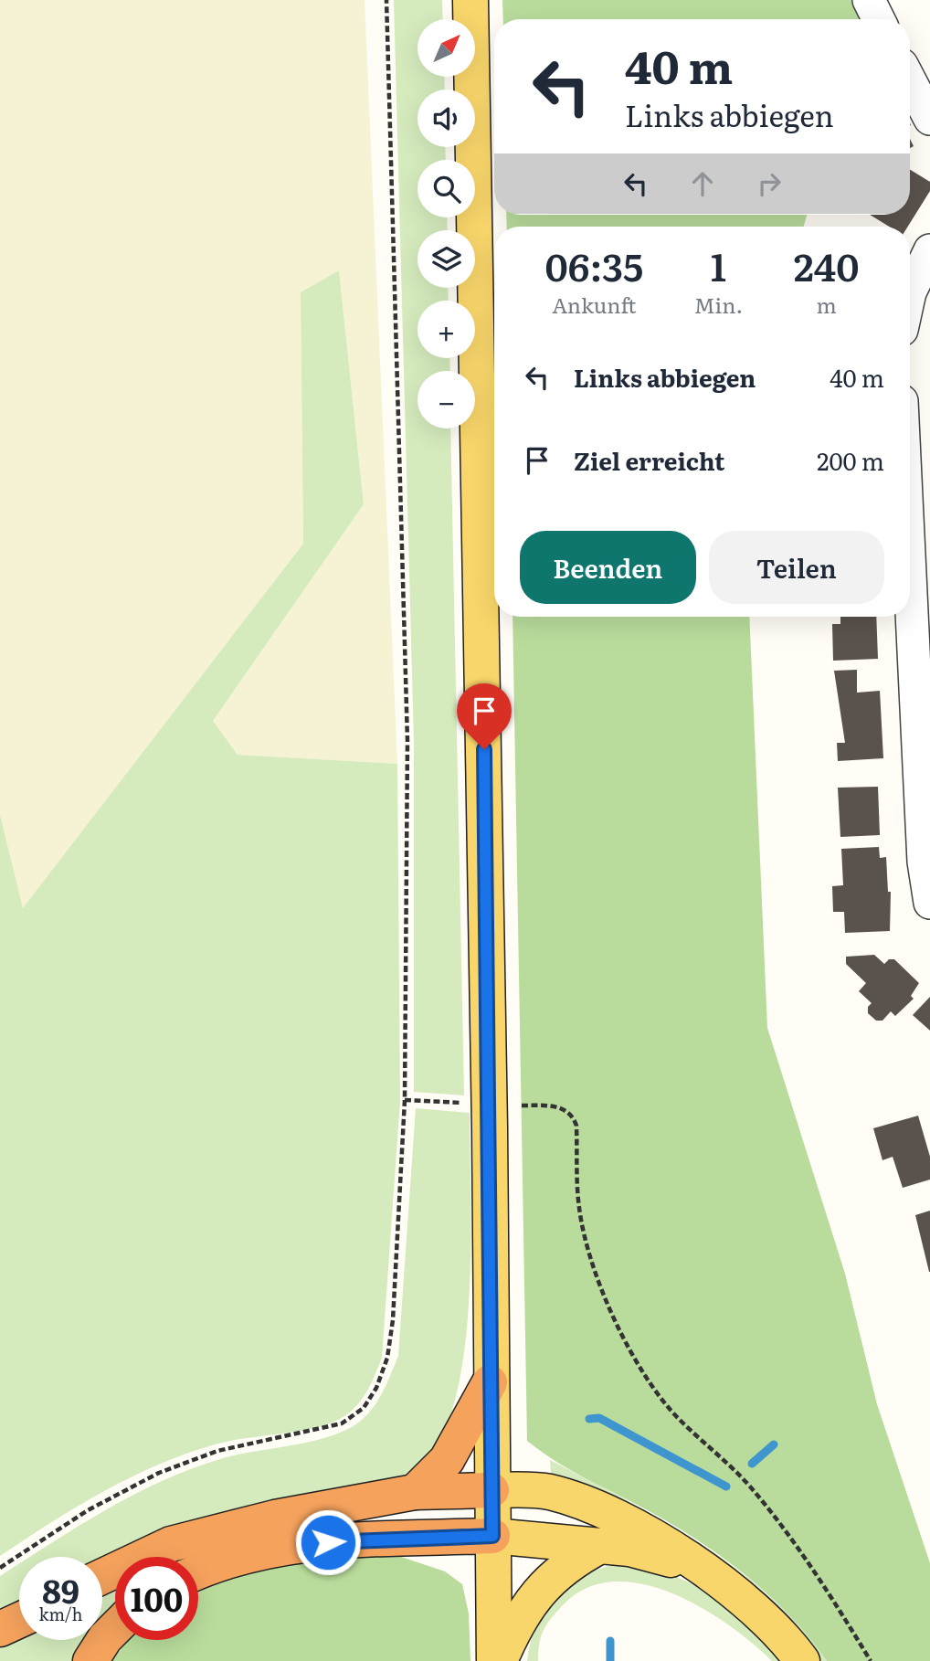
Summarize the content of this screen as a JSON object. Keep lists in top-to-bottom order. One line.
{"north":"top right","page":{"map_buttons":["+","−"],"turn":["40 m","Links abbiegen"],"eta":["06:35","Ankunft","1","Min.","240","m"],"list":[{"name":"Links abbiegen","value":"40 m"},{"name":"Ziel erreicht","value":"200 m"}],"buttons":["Beenden","Teilen"],"speed":"89 km/h","limit":"100"}}
